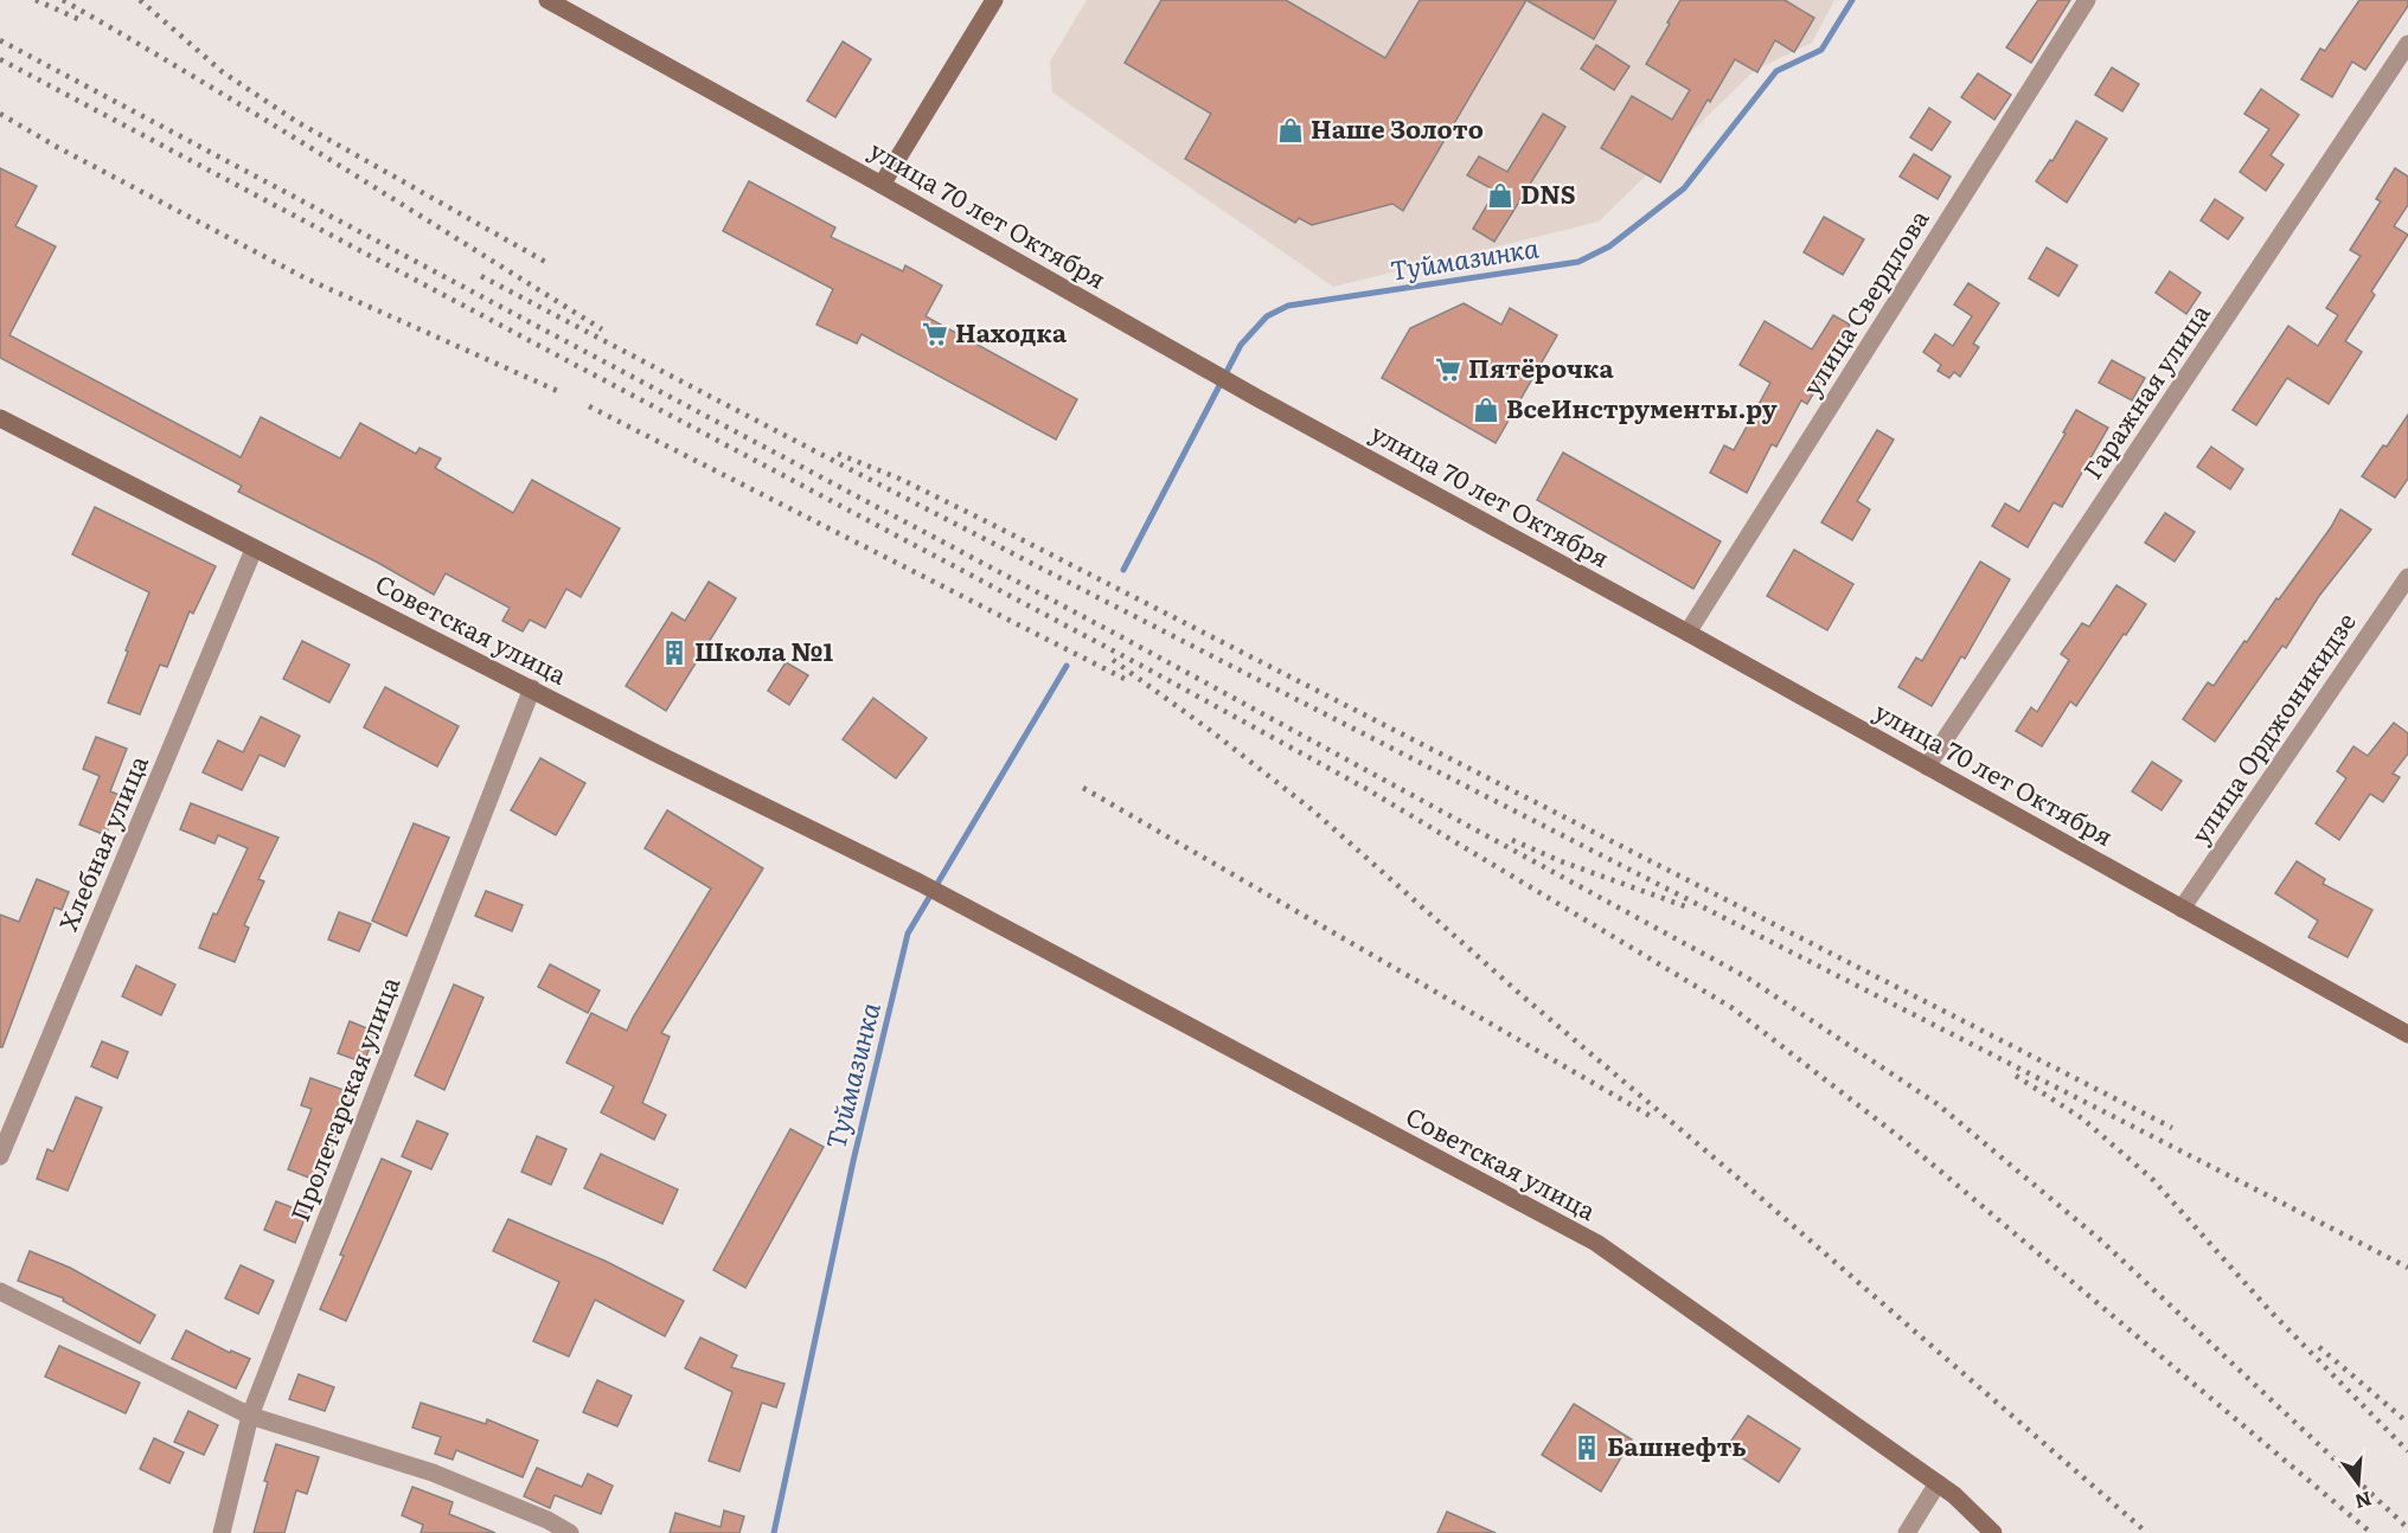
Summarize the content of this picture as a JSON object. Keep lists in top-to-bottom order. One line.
{"streets":{"street":["улица 70 лет Октября","улица Свердлова","Гаражная улица","Советская улица","улица Орджоникидзе","Хлебная улица","Пролетарская улица"]},"crossings":[["улица 70 лет Октября","улица Свердлова"],["улица 70 лет Октября","Гаражная улица"],["улица 70 лет Октября","улица Орджоникидзе"],["Советская улица","Хлебная улица"],["Советская улица","Пролетарская улица"]],"water":["Туймазинка"],"places":{"shop":["Наше Золото","DNS","ВсеИнструменты.ру"],"supermarket":["Находка","Пятёрочка"],"building":["Школа №1","Башнефть"]},"north":"bottom"}
